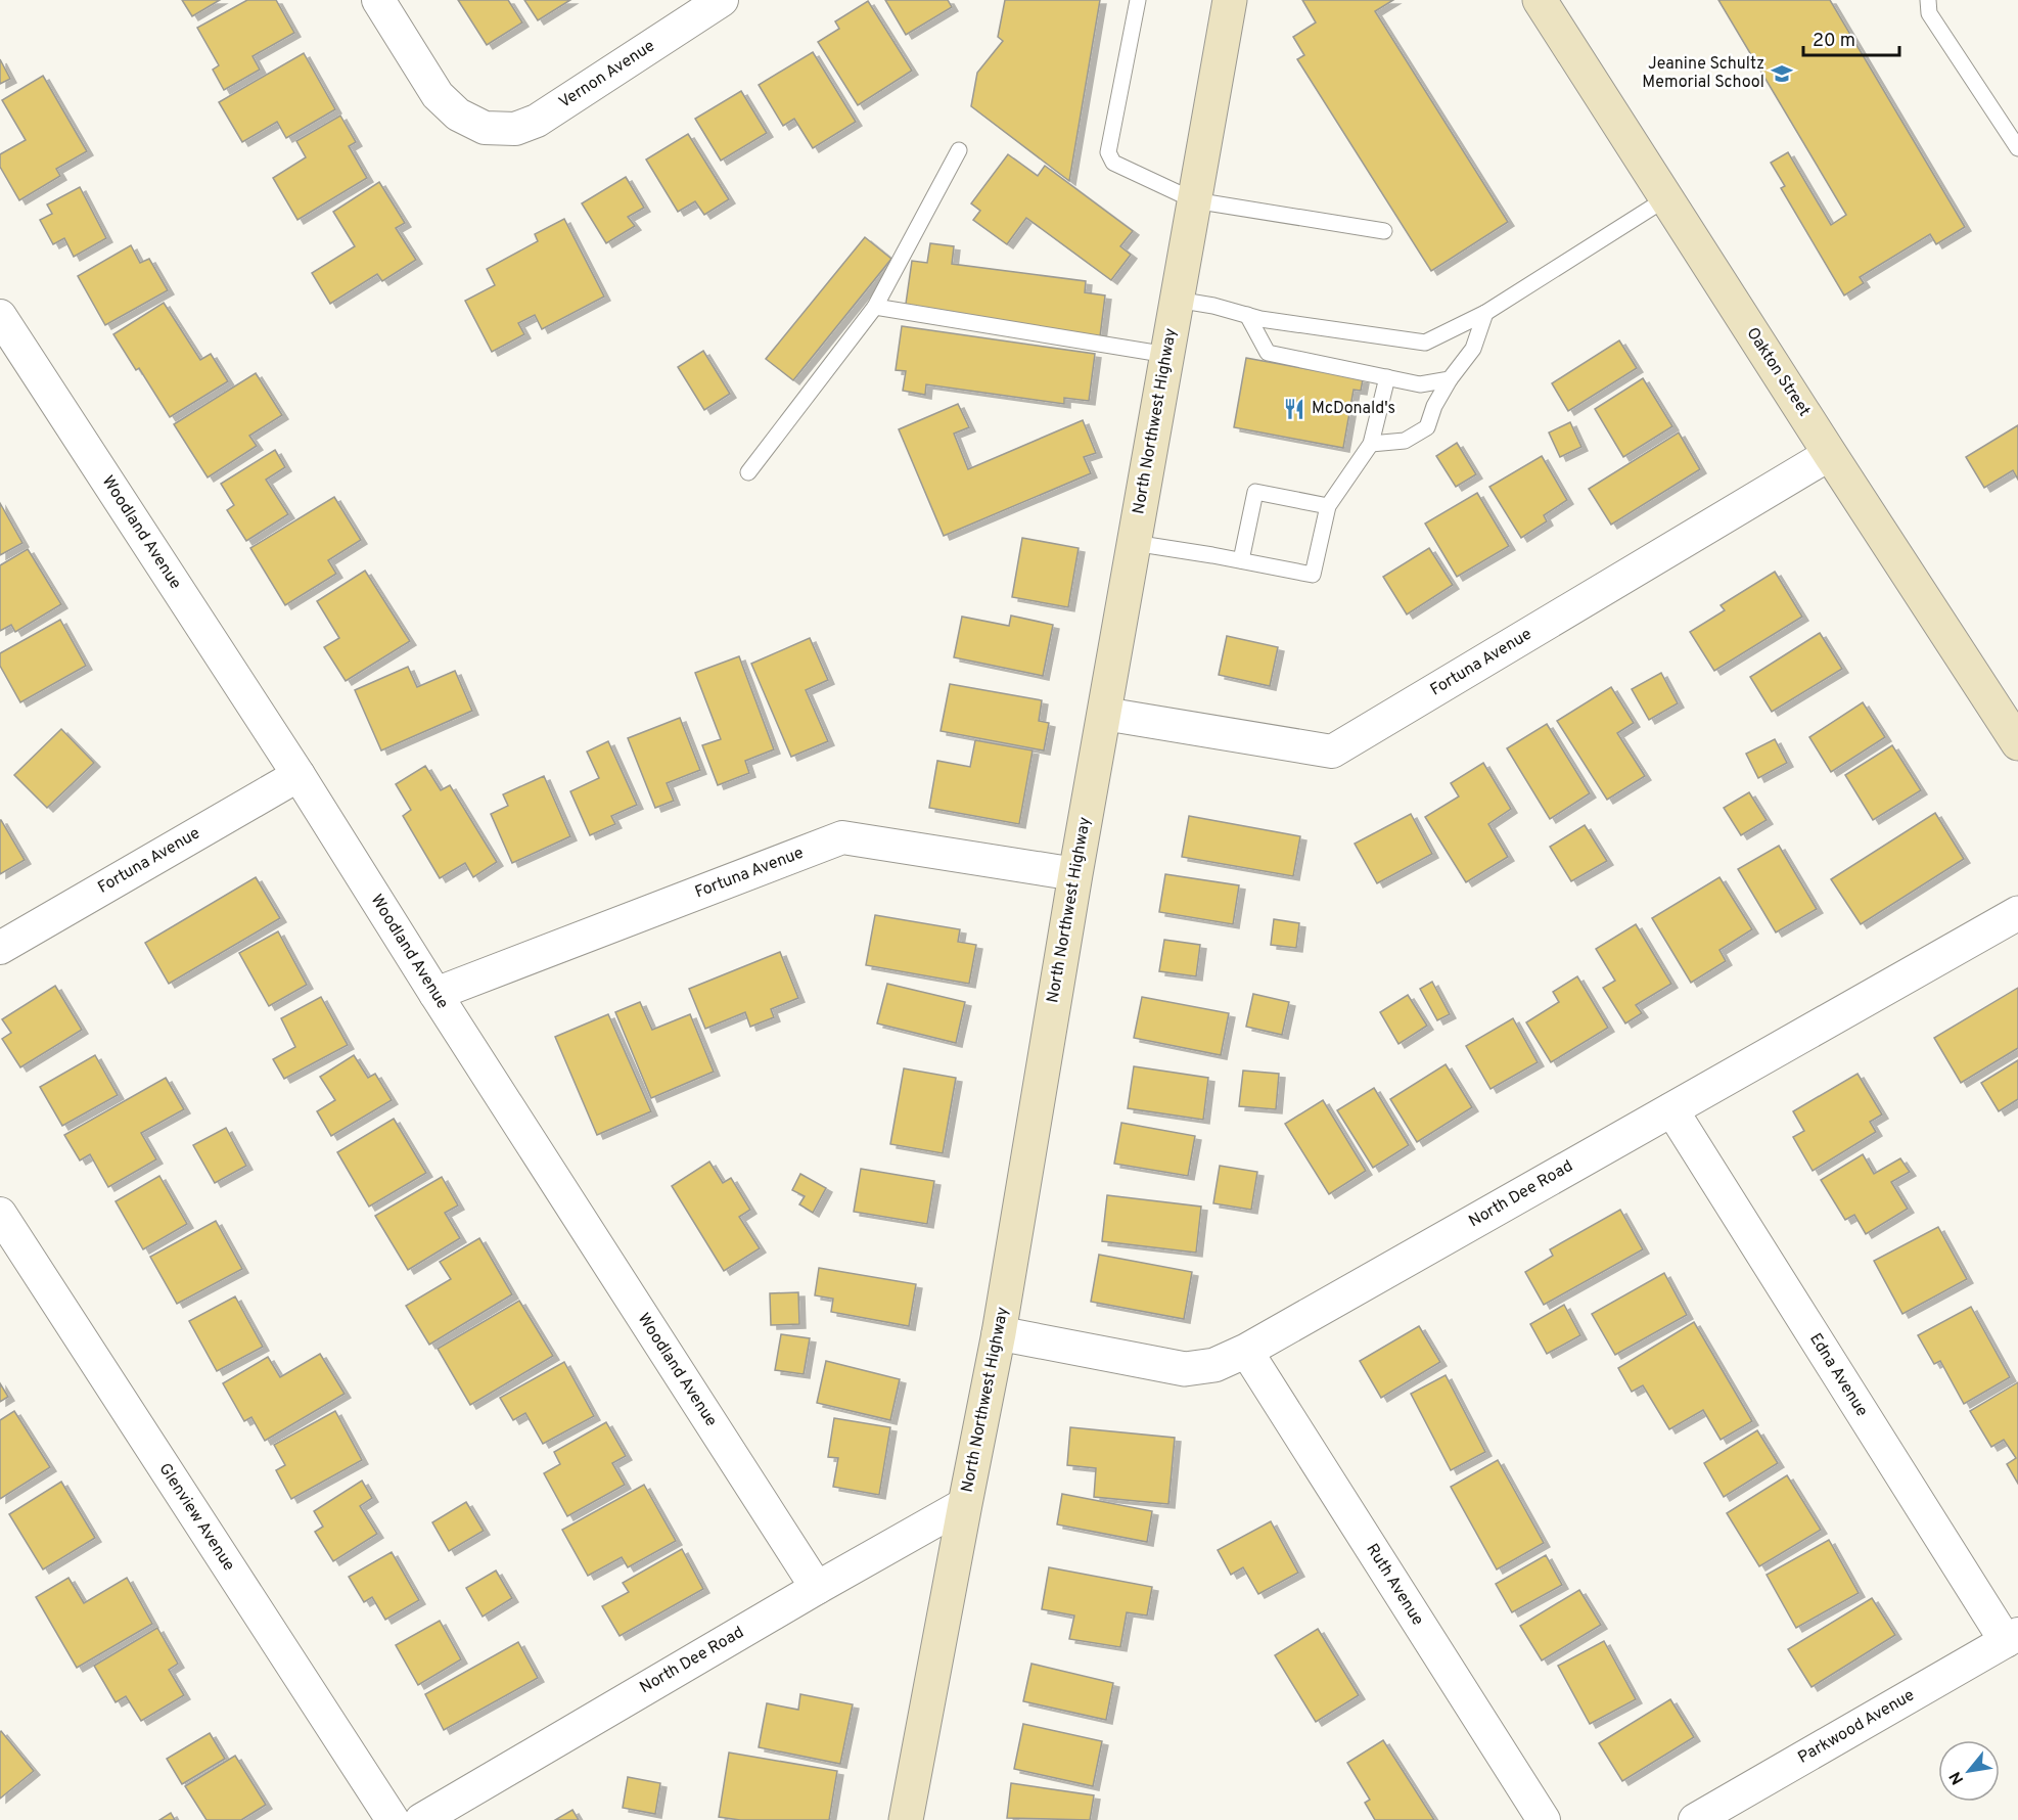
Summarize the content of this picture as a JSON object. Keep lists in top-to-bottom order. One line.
{"streets":{"main road":["Oakton Street","North Northwest Highway"],"street":["Vernon Avenue","Woodland Avenue","Fortuna Avenue","North Dee Road","Edna Avenue","Glenview Avenue","Ruth Avenue","Parkwood Avenue"]},"crossings":[["Oakton Street","Fortuna Avenue"],["North Northwest Highway","Fortuna Avenue"],["North Northwest Highway","North Dee Road"],["Woodland Avenue","Fortuna Avenue"],["Woodland Avenue","North Dee Road"],["North Dee Road","Edna Avenue"],["North Dee Road","Ruth Avenue"],["Edna Avenue","Parkwood Avenue"]],"places":{"school or university":["Jeanine Schultz Memorial School"],"restaurant":["McDonald's"]},"scale_bar":"20 m","north":"bottom left"}
